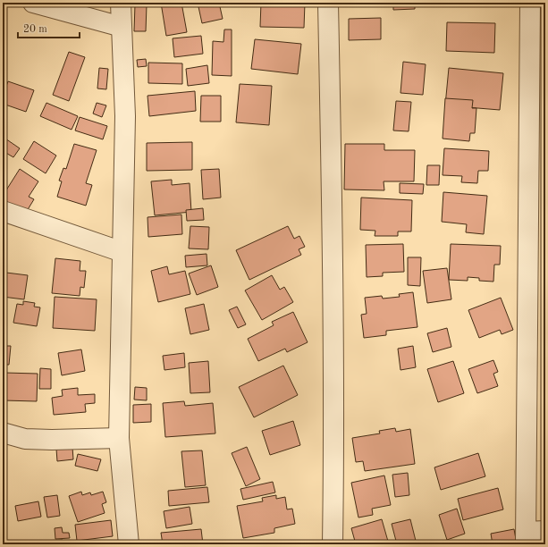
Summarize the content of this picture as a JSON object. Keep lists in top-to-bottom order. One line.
{"scale_bar":"20 m"}
